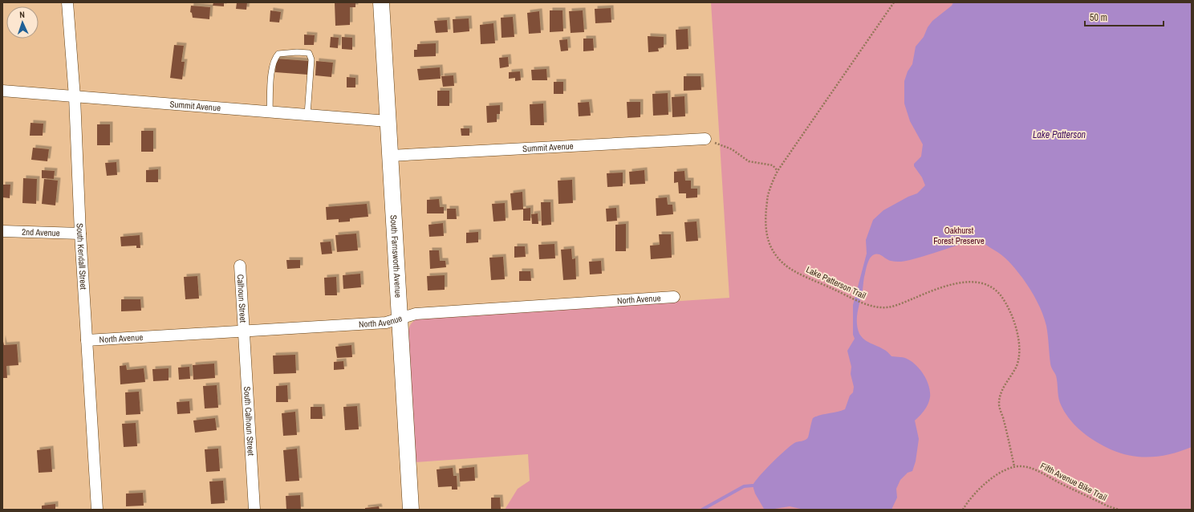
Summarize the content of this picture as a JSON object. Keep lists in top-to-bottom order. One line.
{"streets":{"street":["Summit Avenue","2nd Avenue","South Kendall Street","South Farnsworth Avenue","Calhoun Street","North Avenue","South Calhoun Street"],"path":["Lake Patterson Trail","Fifth Avenue Bike Trail"]},"crossings":[["Summit Avenue","South Kendall Street"],["Summit Avenue","South Farnsworth Avenue"],["2nd Avenue","South Kendall Street"],["South Kendall Street","North Avenue"],["South Farnsworth Avenue","North Avenue"],["Lake Patterson Trail","Fifth Avenue Bike Trail"],["Calhoun Street","North Avenue"],["Calhoun Street","South Calhoun Street"],["North Avenue","South Calhoun Street"]],"water":["Lake Patterson"],"parks":["Oakhurst Forest Preserve"],"scale_bar":"50 m","north":"top"}
